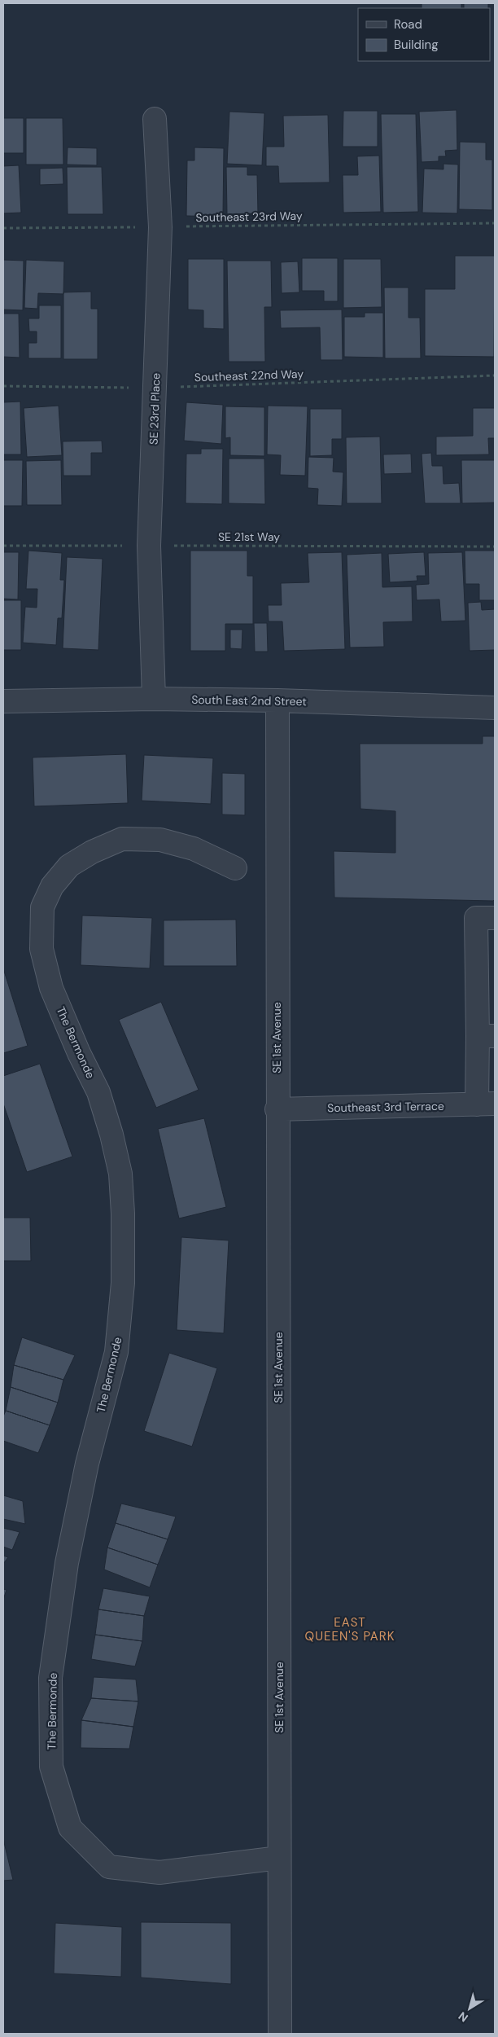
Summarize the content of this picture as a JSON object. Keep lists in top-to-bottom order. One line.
{"streets":{"street":["SE 23rd Place","South East 2nd Street","SE 1st Avenue","The Bermonde","Southeast 3rd Terrace"],"path":["Southeast 23rd Way","Southeast 22nd Way","SE 21st Way"]},"crossings":[["Southeast 23rd Way","SE 23rd Place"],["Southeast 22nd Way","SE 23rd Place"],["SE 23rd Place","SE 21st Way"],["SE 23rd Place","South East 2nd Street"],["South East 2nd Street","SE 1st Avenue"],["SE 1st Avenue","The Bermonde"],["SE 1st Avenue","Southeast 3rd Terrace"]],"districts":["EAST QUEEN'S PARK"],"legend":["Road","Building"],"north":"bottom left"}
